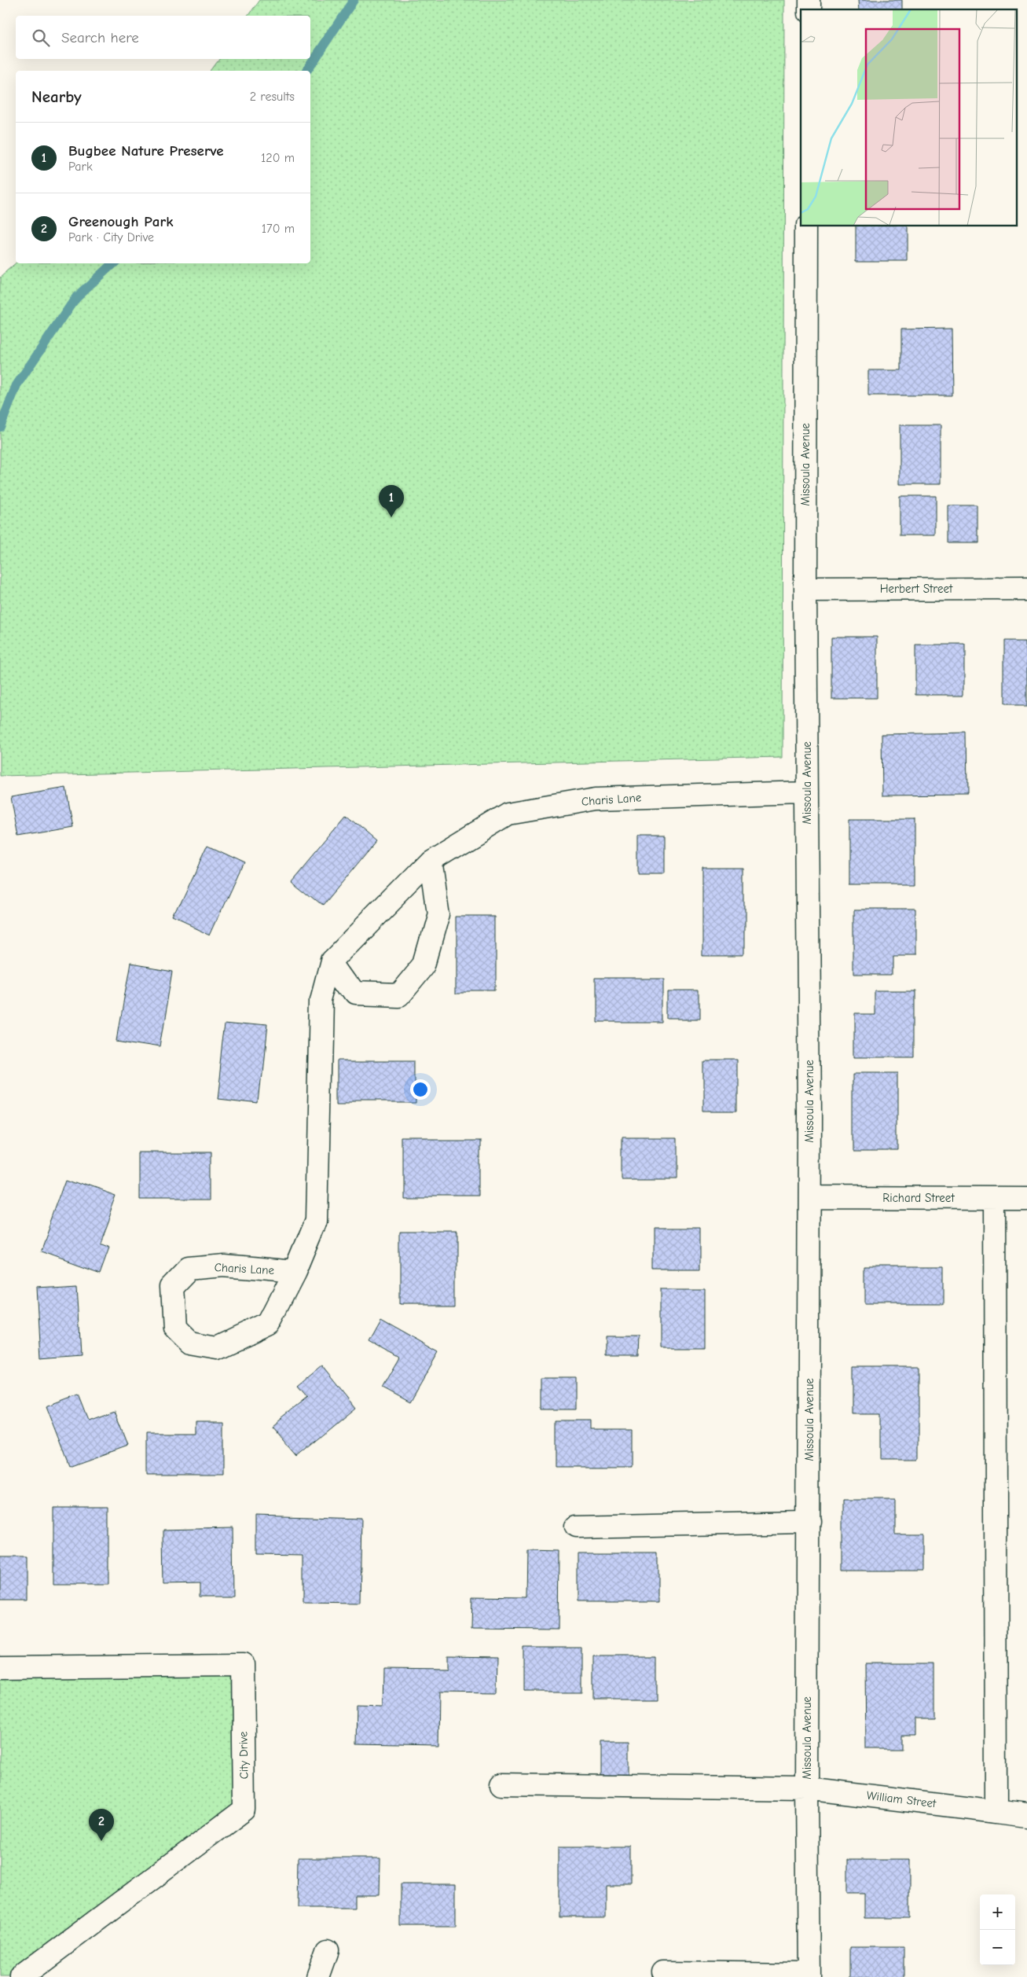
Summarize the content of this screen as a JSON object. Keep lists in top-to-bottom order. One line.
{"streets":{"street":["Missoula Avenue","Herbert Street","Charis Lane","Richard Street","City Drive","William Street"]},"crossings":[["Missoula Avenue","Herbert Street"],["Missoula Avenue","Charis Lane"],["Missoula Avenue","Richard Street"],["Missoula Avenue","William Street"]],"page":{"search":"Search here","heading":["Nearby","2 results"],"list":[{"mark":"1","name":"Bugbee Nature Preserve","note":"Park","value":"120 m"},{"mark":"2","name":"Greenough Park","note":"Park · City Drive","value":"170 m"}],"pins":["1","2"],"map_buttons":["+","−"]}}
